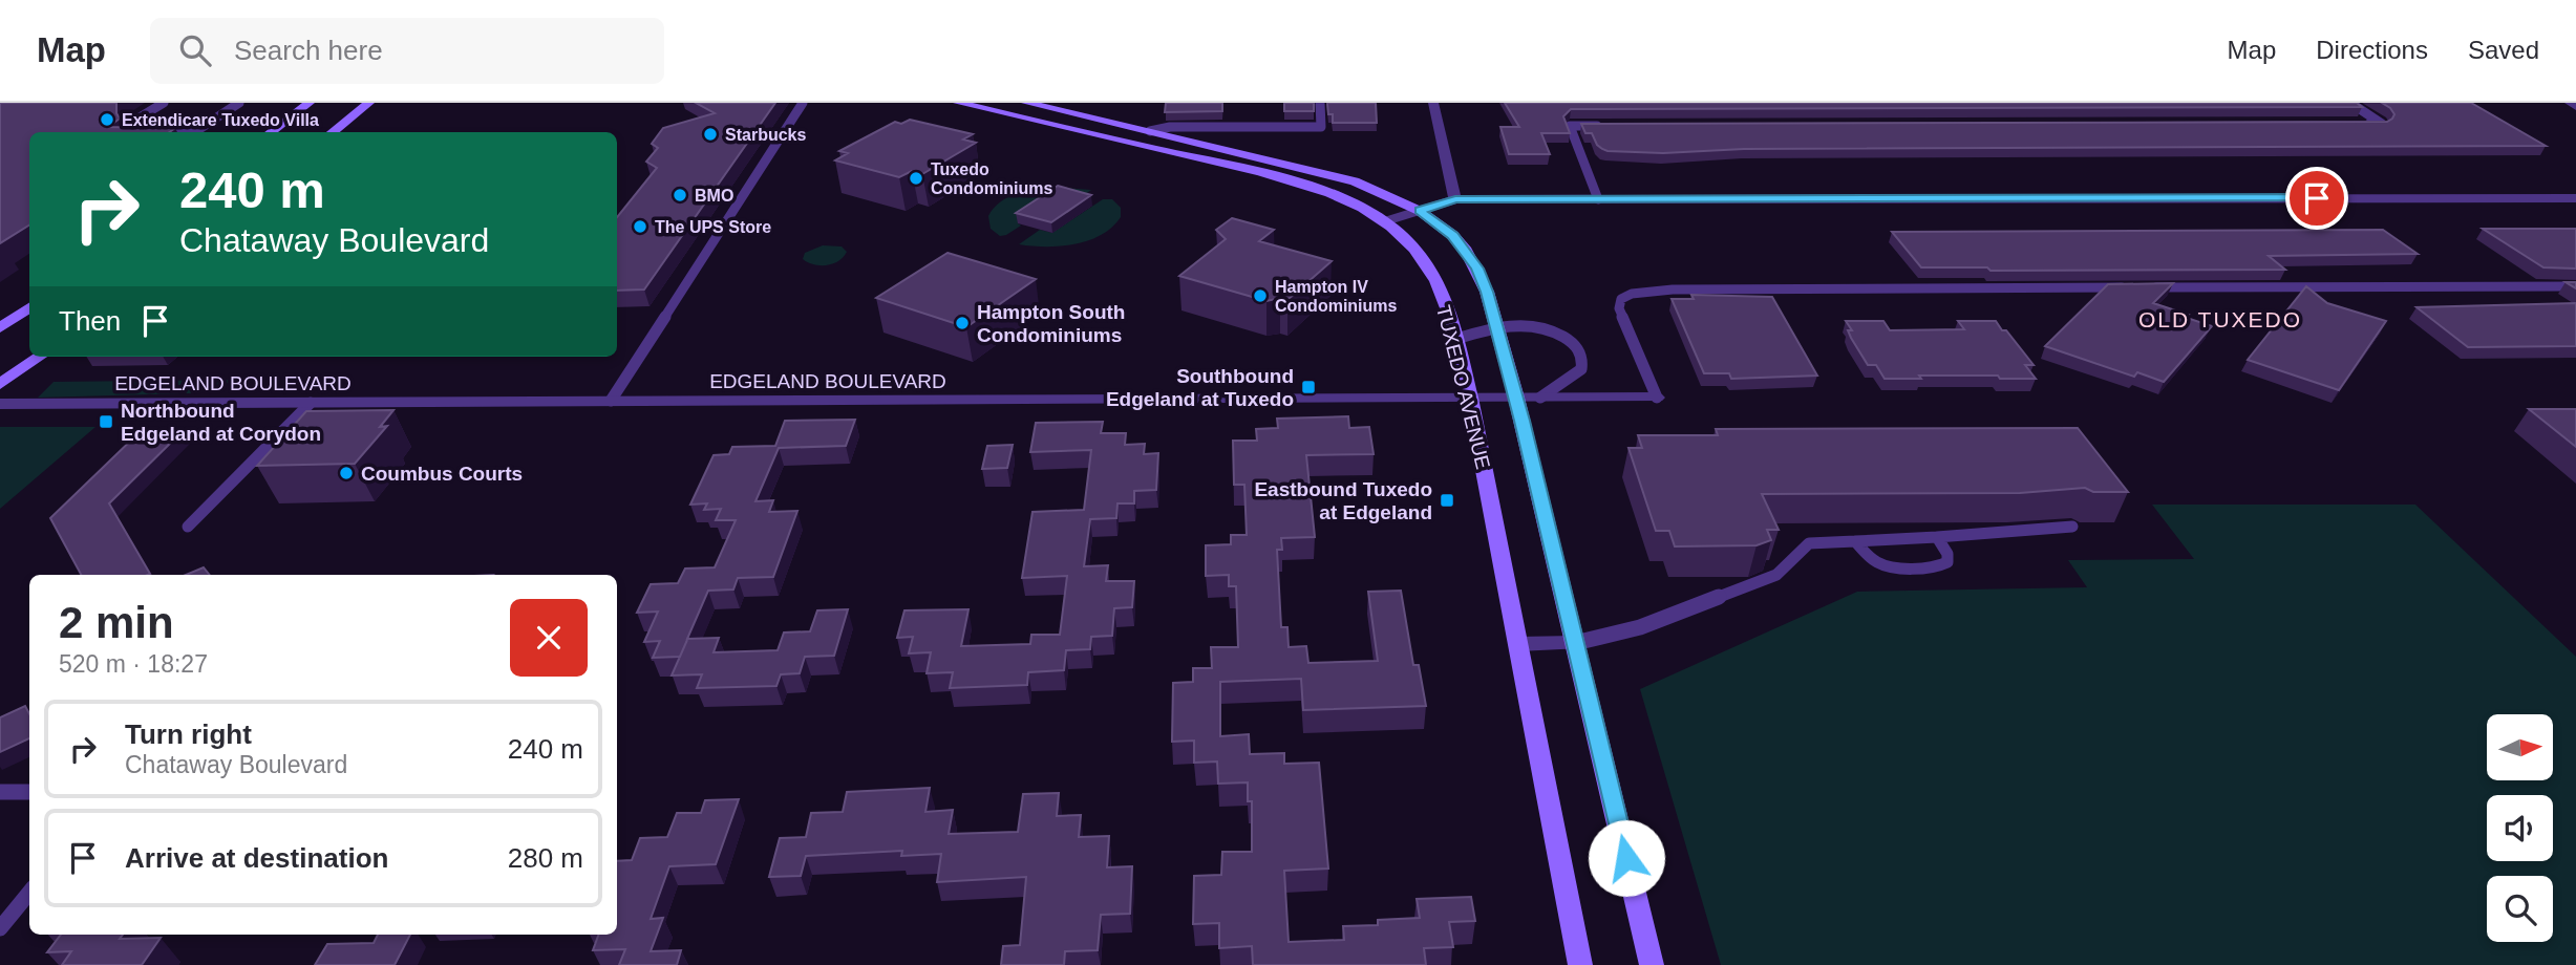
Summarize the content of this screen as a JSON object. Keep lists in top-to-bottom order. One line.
{"streets":{"main road":["TUXEDO AVENUE"],"street":["EDGELAND BOULEVARD"]},"crossings":[["EDGELAND BOULEVARD","TUXEDO AVENUE"]],"districts":["OLD TUXEDO"],"places":{"other":["Extendicare Tuxedo Villa","Starbucks","Tuxedo Condominiums","BMO","The UPS Store","Hampton IV Condominiums","Hampton South Condominiums","Coumbus Courts"],"transit":["Southbound Edgeland at Tuxedo","Northbound Edgeland at Corydon","Eastbound Tuxedo at Edgeland"]},"north":"right","page":{"header":"Map","search":"Search here","nav":["Map","Directions","Saved"],"turn":["240 m","Chataway Boulevard"],"then":"Then","heading":["2 min","520 m · 18:27"],"list":[{"name":"Turn right","note":"Chataway Boulevard","value":"240 m"},{"name":"Arrive at destination","value":"280 m"}]}}
